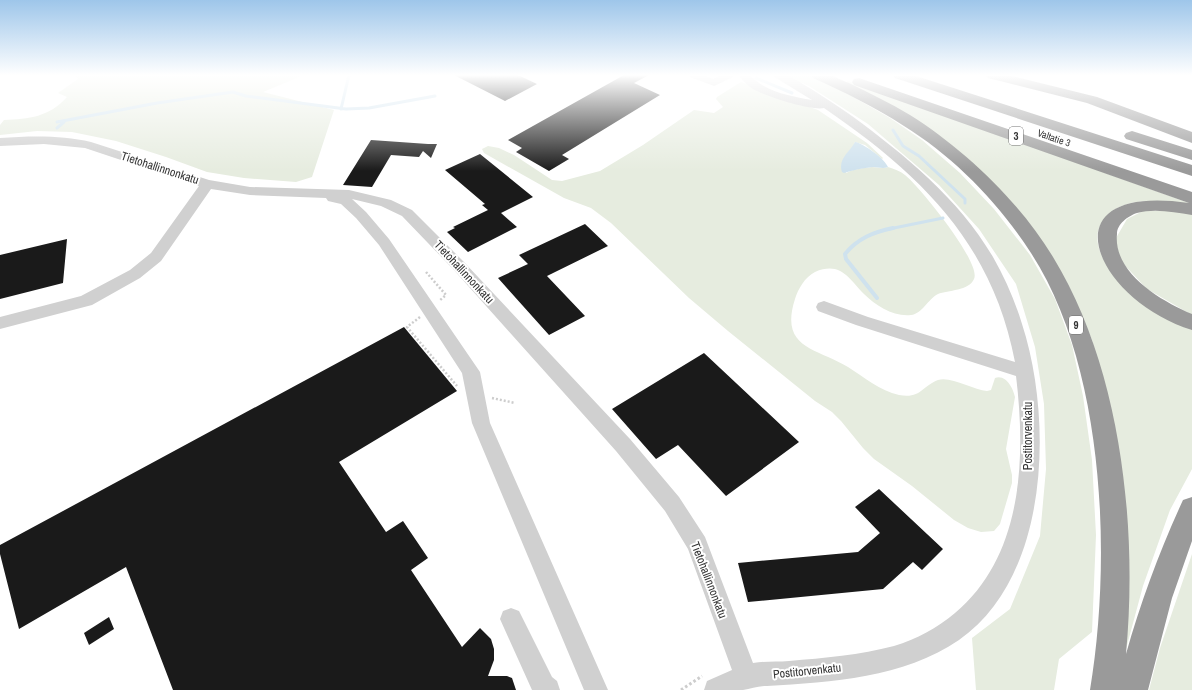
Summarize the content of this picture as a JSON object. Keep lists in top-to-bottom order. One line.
{"streets":{"highway":["3","Valtatie 3","9"],"street":["Tietohallinnonkatu","Postitorvenkatu"]},"crossings":[["Tietohallinnonkatu","Postitorvenkatu"]]}
